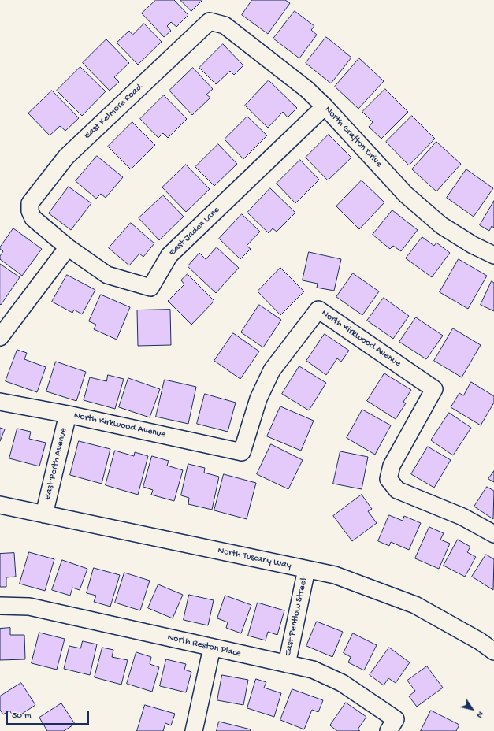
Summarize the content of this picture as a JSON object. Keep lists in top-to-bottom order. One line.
{"streets":{"street":["East Kelmore Road","North Grafton Drive","East Jaden Lane","North Kirkwood Avenue","East Perth Avenue","North Tuscany Way","East Pentlow Street","North Reston Place"]},"crossings":[["East Kelmore Road","North Grafton Drive"],["East Kelmore Road","East Jaden Lane"],["North Grafton Drive","East Jaden Lane"],["North Kirkwood Avenue","East Perth Avenue"],["East Perth Avenue","North Tuscany Way"],["North Tuscany Way","East Pentlow Street"],["East Pentlow Street","North Reston Place"]],"scale_bar":"50 m","north":"bottom right"}
